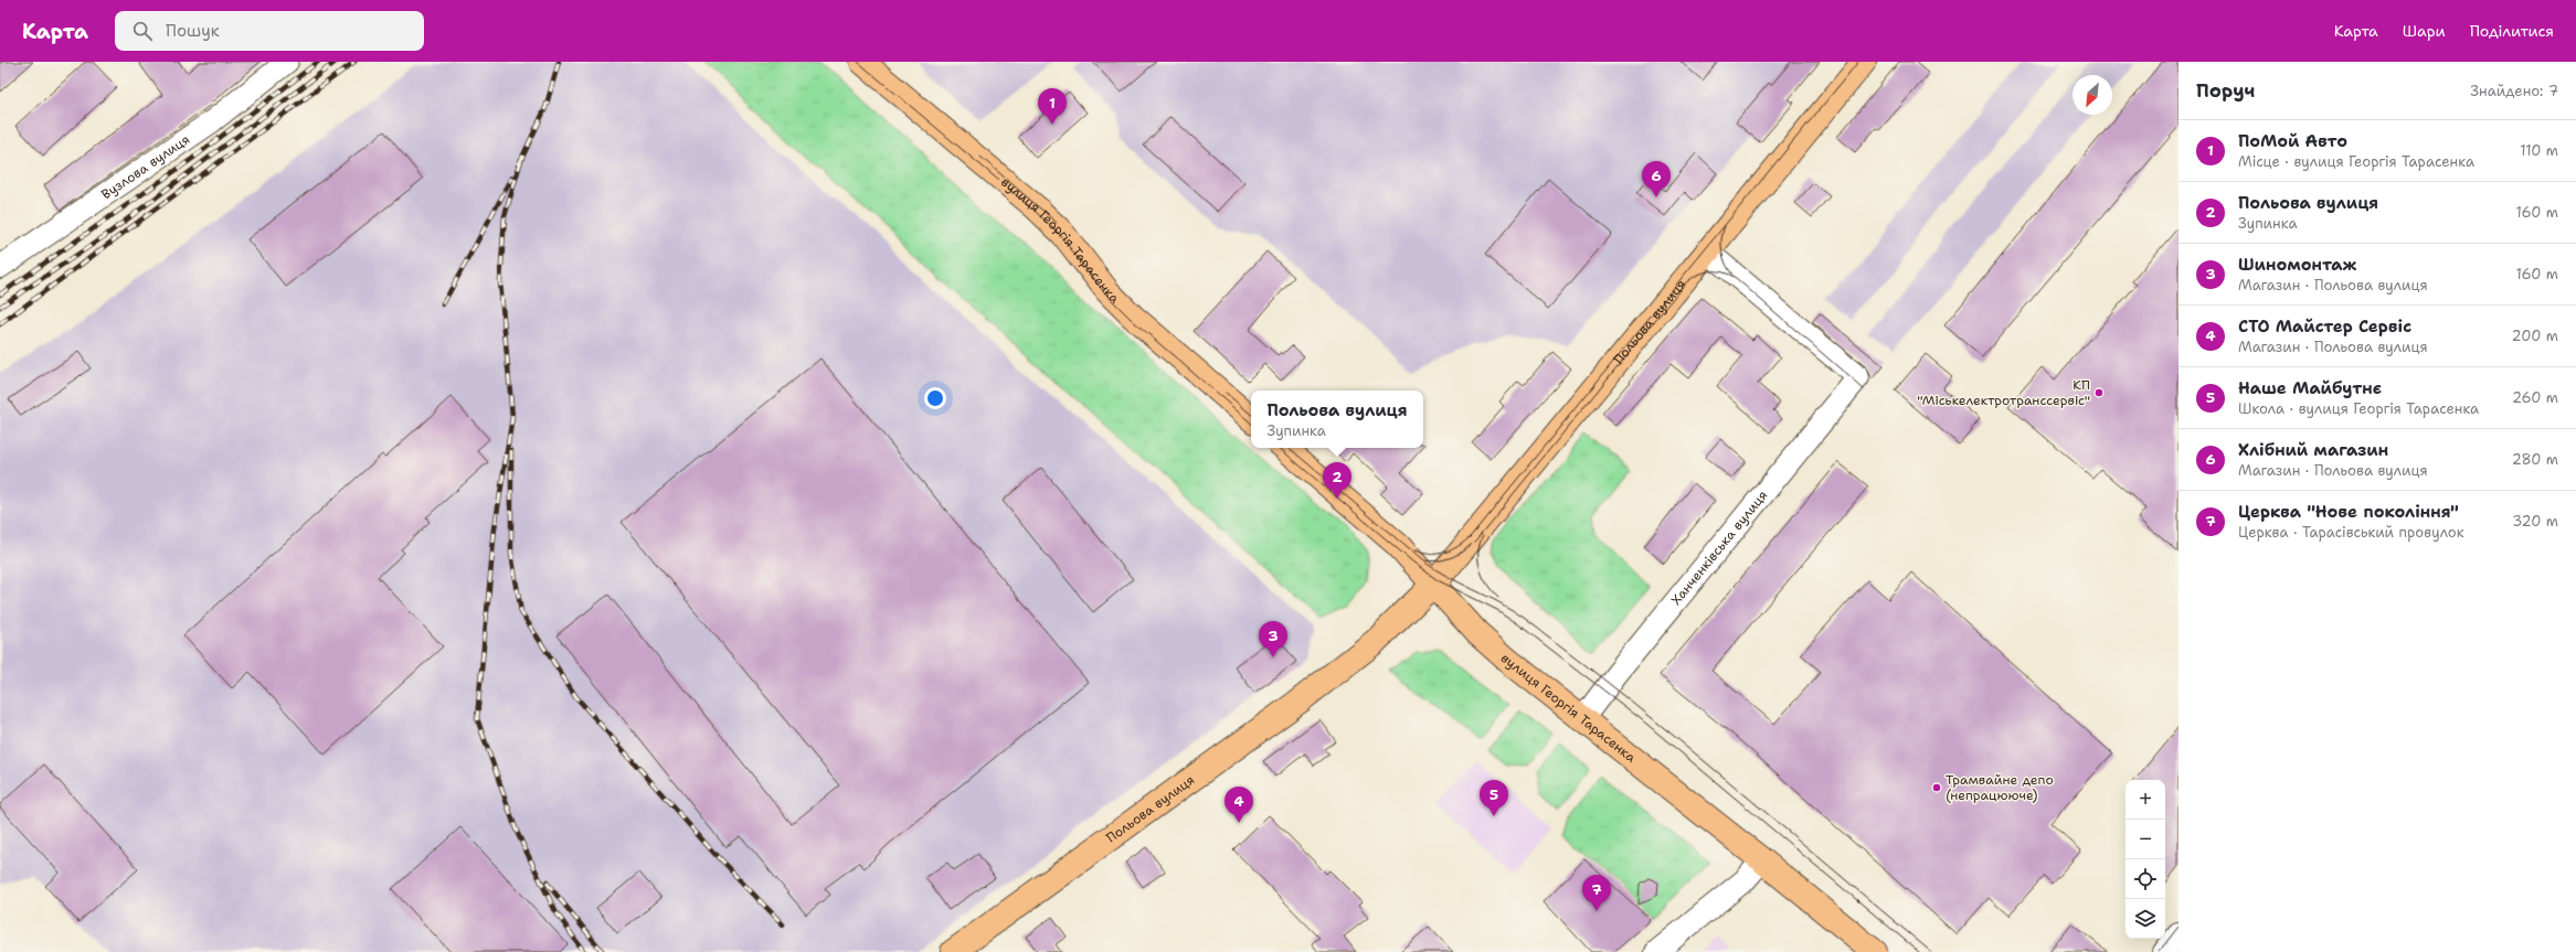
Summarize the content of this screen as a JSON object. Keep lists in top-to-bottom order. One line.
{"streets":{"main road":["вулиця Георгія Тарасенка","Польова вулиця"],"street":["Вузлова вулиця","Ханченківська вулиця"]},"crossings":[["вулиця Георгія Тарасенка","Польова вулиця"],["вулиця Георгія Тарасенка","Ханченківська вулиця"],["Польова вулиця","Ханченківська вулиця"]],"places":["КП \"Міськелектротранссервіс\"","Трамвайне депо (непрацююче)"],"north":"bottom left","page":{"header":"Карта","search":"Пошук","nav":["Карта","Шари","Поділитися"],"heading":["Поруч","Знайдено: 7"],"pins":["1","6","2","3","5","4","7"],"list":[{"mark":"1","name":"ПоМой Авто","note":"Місце · вулиця Георгія Тарасенка","value":"110 m"},{"mark":"2","name":"Польова вулиця","note":"Зупинка","value":"160 m"},{"mark":"3","name":"Шиномонтаж","note":"Магазин · Польова вулиця","value":"160 m"},{"mark":"4","name":"СТО Майстер Сервіс","note":"Магазин · Польова вулиця","value":"200 m"},{"mark":"5","name":"Наше Майбутнє","note":"Школа · вулиця Георгія Тарасенка","value":"260 m"},{"mark":"6","name":"Хлібний магазин","note":"Магазин · Польова вулиця","value":"280 m"},{"mark":"7","name":"Церква \"Нове покоління\"","note":"Церква · Тарасівський провулок","value":"320 m"}],"popup":["Польова вулиця","Зупинка"],"map_buttons":["+","−"]}}
